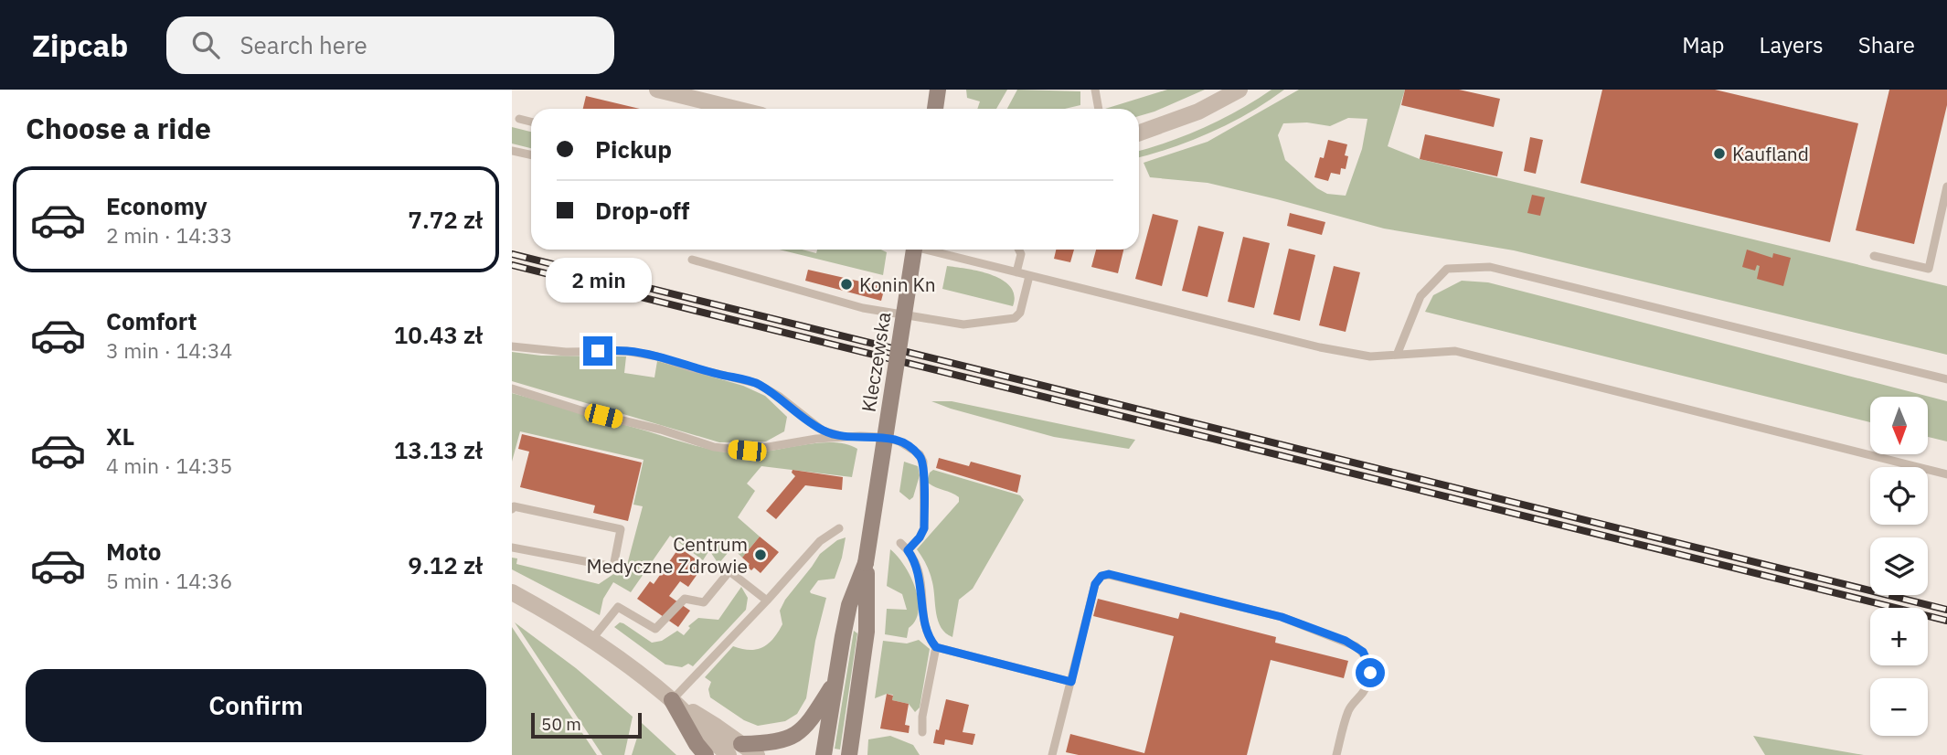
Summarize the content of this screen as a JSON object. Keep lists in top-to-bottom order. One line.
{"streets":{"main road":["Kleczewska"]},"places":["Kaufland","Konin Kn","Centrum Medyczne Zdrowie"],"scale_bar":"50 m","north":"bottom","page":{"header":"Zipcab","search":"Search here","nav":["Map","Layers","Share"],"heading":"Choose a ride","banner":["Pickup","Drop-off"],"list":[{"name":"Economy","note":"2 min · 14:33","value":"7.72 zł"},{"name":"Comfort","note":"3 min · 14:34","value":"10.43 zł"},{"name":"XL","note":"4 min · 14:35","value":"13.13 zł"},{"name":"Moto","note":"5 min · 14:36","value":"9.12 zł"}],"bubble":"2 min","map_buttons":["+","−"],"buttons":"Confirm","scale":"50 m"}}
